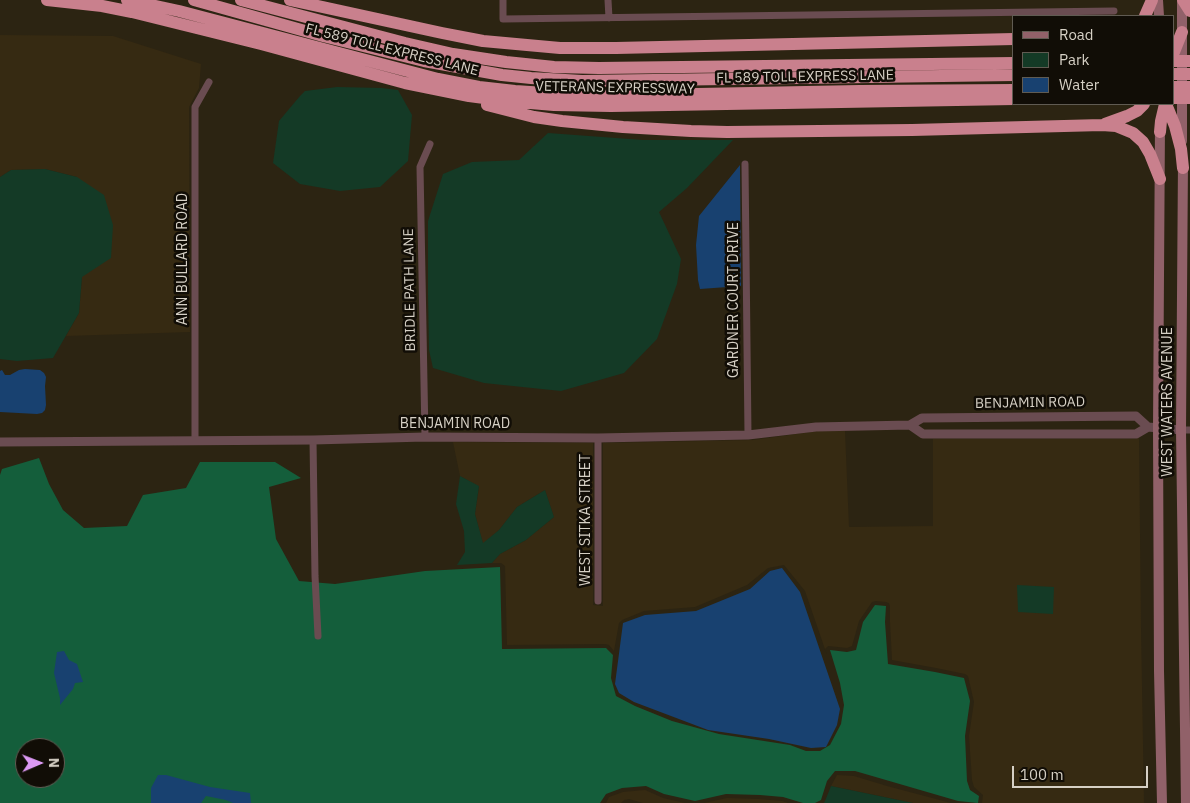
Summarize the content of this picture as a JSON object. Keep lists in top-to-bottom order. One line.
{"streets":{"highway":["FL 589 TOLL EXPRESS LANE","VETERANS EXPRESSWAY"],"main road":["WEST WATERS AVENUE"],"street":["ANN BULLARD ROAD","BRIDLE PATH LANE","GARDNER COURT DRIVE","BENJAMIN ROAD","WEST SITKA STREET"]},"crossings":[["ANN BULLARD ROAD","BENJAMIN ROAD"],["BRIDLE PATH LANE","BENJAMIN ROAD"],["GARDNER COURT DRIVE","BENJAMIN ROAD"],["WEST WATERS AVENUE","BENJAMIN ROAD"],["BENJAMIN ROAD","WEST SITKA STREET"]],"legend":["Road","Park","Water"],"scale_bar":"100 m","north":"right"}
